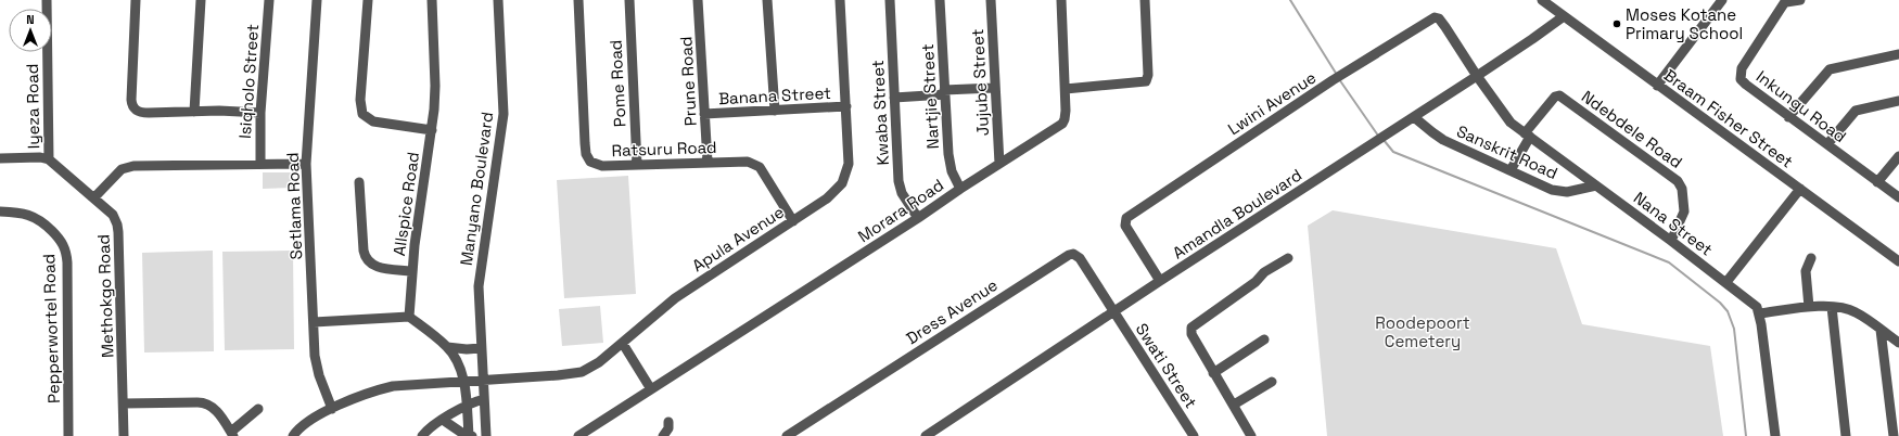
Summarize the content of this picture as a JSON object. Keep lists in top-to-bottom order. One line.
{"streets":{"street":["Isiqholo Street","Prune Road","Jujube Street","Pome Road","Banana Street","Nartjie Street","Lwini Avenue","Iyeza Road","Inkungu Road","Kwaba Street","Braam Fisher Street","Ndebdele Road","Ratsuru Road","Sanskrit Road","Manyano Boulevard","Allspice Road","Setlama Road","Morara Road","Amandla Boulevard","Nana Street","Apula Avenue","Methokgo Road","Dress Avenue","Pepperwortel Road","Swati Street"]},"crossings":[["Prune Road","Banana Street"],["Prune Road","Ratsuru Road"],["Jujube Street","Morara Road"],["Pome Road","Ratsuru Road"],["Banana Street","Apula Avenue"],["Nartjie Street","Morara Road"],["Lwini Avenue","Amandla Boulevard"],["Lwini Avenue","Nana Street"],["Iyeza Road","Methokgo Road"],["Kwaba Street","Morara Road"],["Braam Fisher Street","Amandla Boulevard"],["Ndebdele Road","Nana Street"],["Ratsuru Road","Apula Avenue"],["Sanskrit Road","Amandla Boulevard"],["Sanskrit Road","Nana Street"],["Manyano Boulevard","Apula Avenue"],["Setlama Road","Apula Avenue"],["Amandla Boulevard","Nana Street"],["Amandla Boulevard","Dress Avenue"],["Amandla Boulevard","Swati Street"],["Dress Avenue","Swati Street"]],"parks":["Roodepoort Cemetery"],"places":["Moses Kotane Primary School"],"north":"top"}
